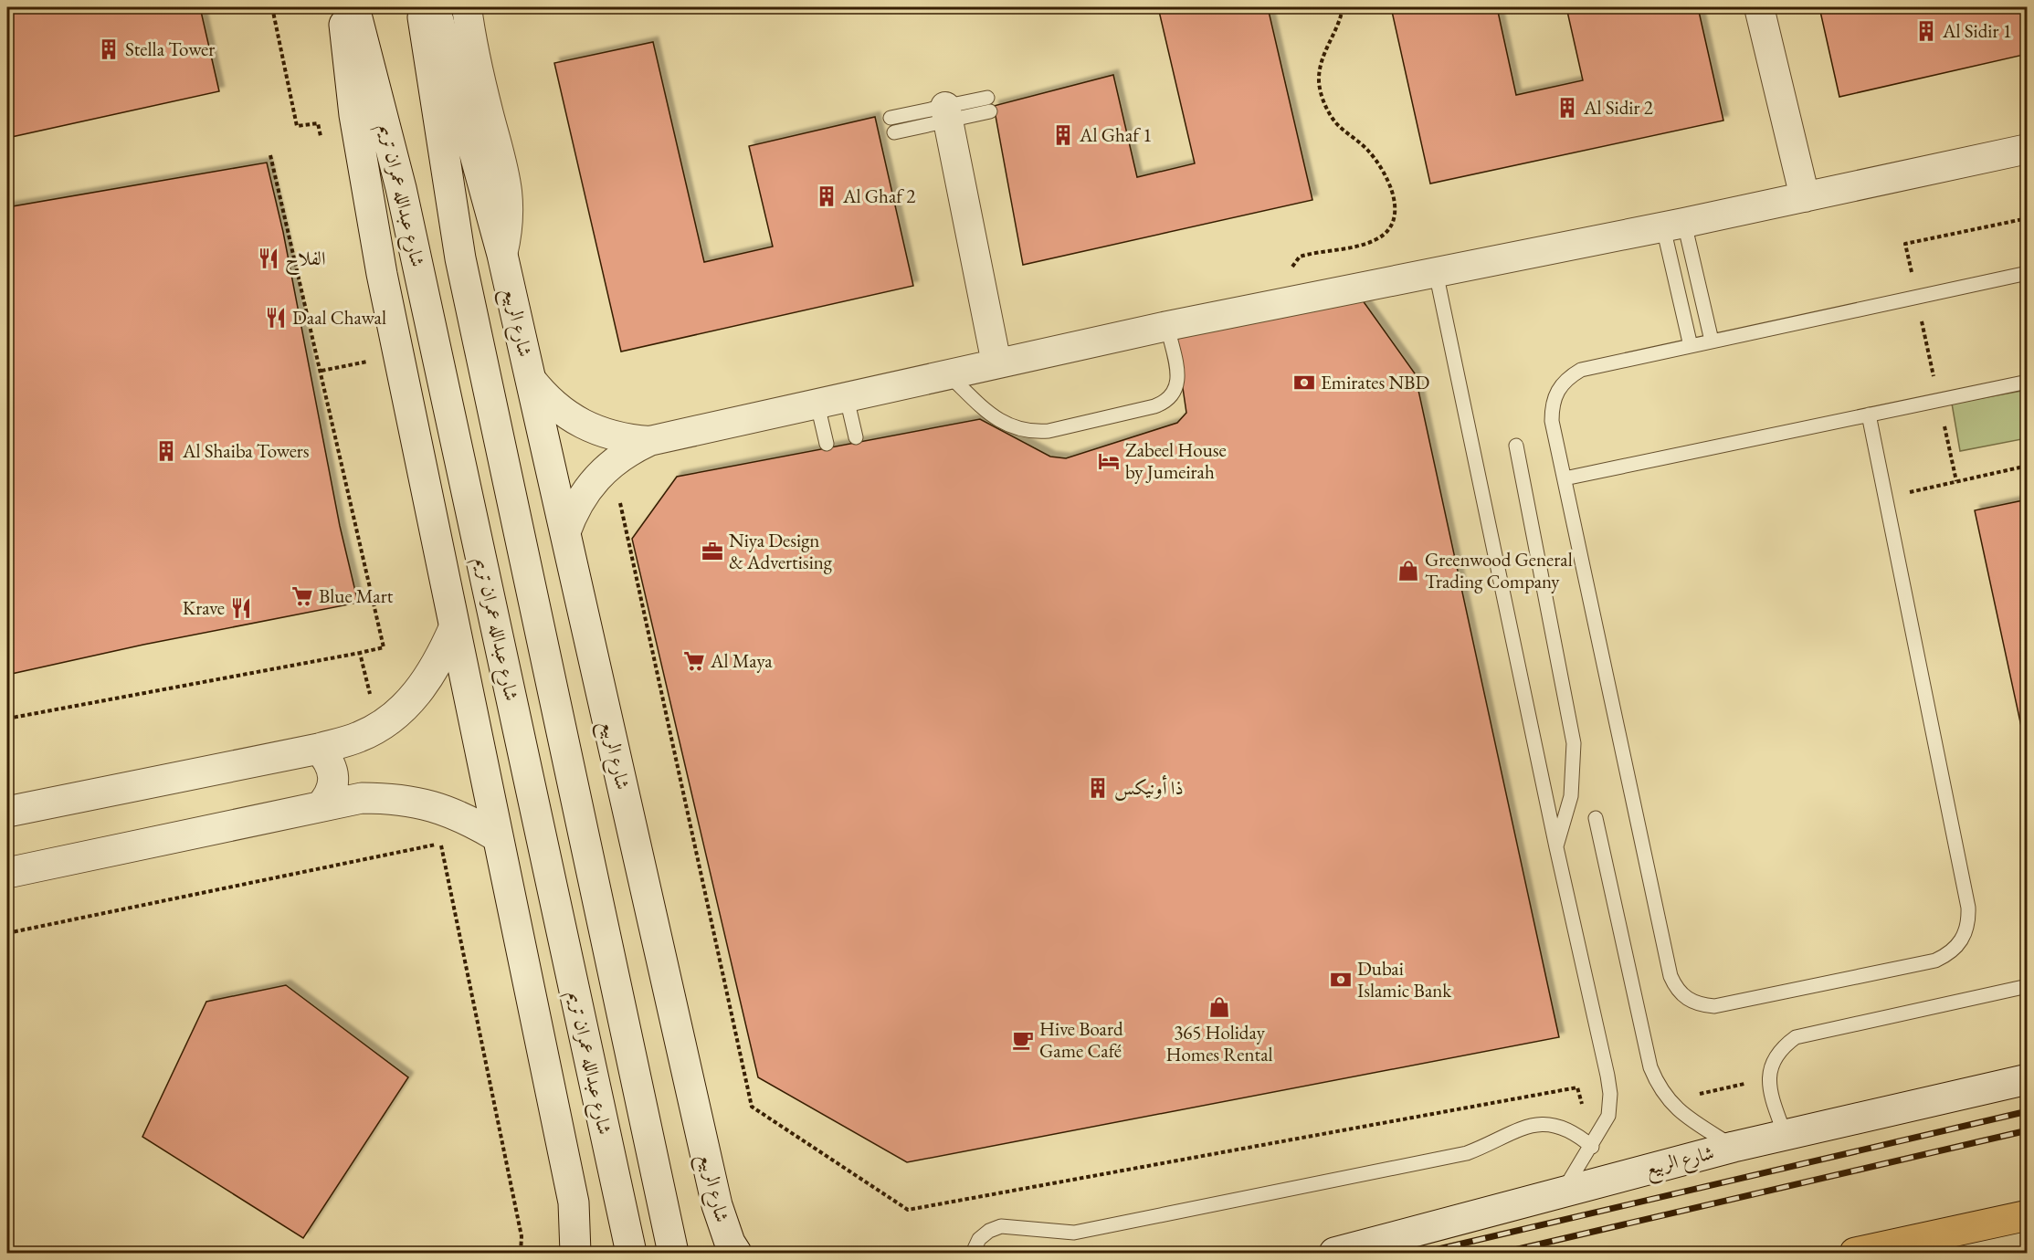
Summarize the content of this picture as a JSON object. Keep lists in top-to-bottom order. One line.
{"streets":{"main road":["شارع عبدالله عمران تريم","شارع الربيع"]},"places":{"building":["Al Sidir 1","Stella Tower","Al Sidir 2","Al Ghaf 1","Al Ghaf 2","Al Shaiba Towers","ذا أونيكس"],"restaurant":["الفلاح","Daal Chawal","Krave"],"bank":["Emirates NBD","Dubai Islamic Bank"],"hotel":["Zabeel House by Jumeirah"],"office":["Niya Design & Advertising"],"shop":["Greenwood General Trading Company","365 Holiday Homes Rental"],"supermarket":["Blue Mart","Al Maya"],"cafe":["Hive Board Game Café"]}}
